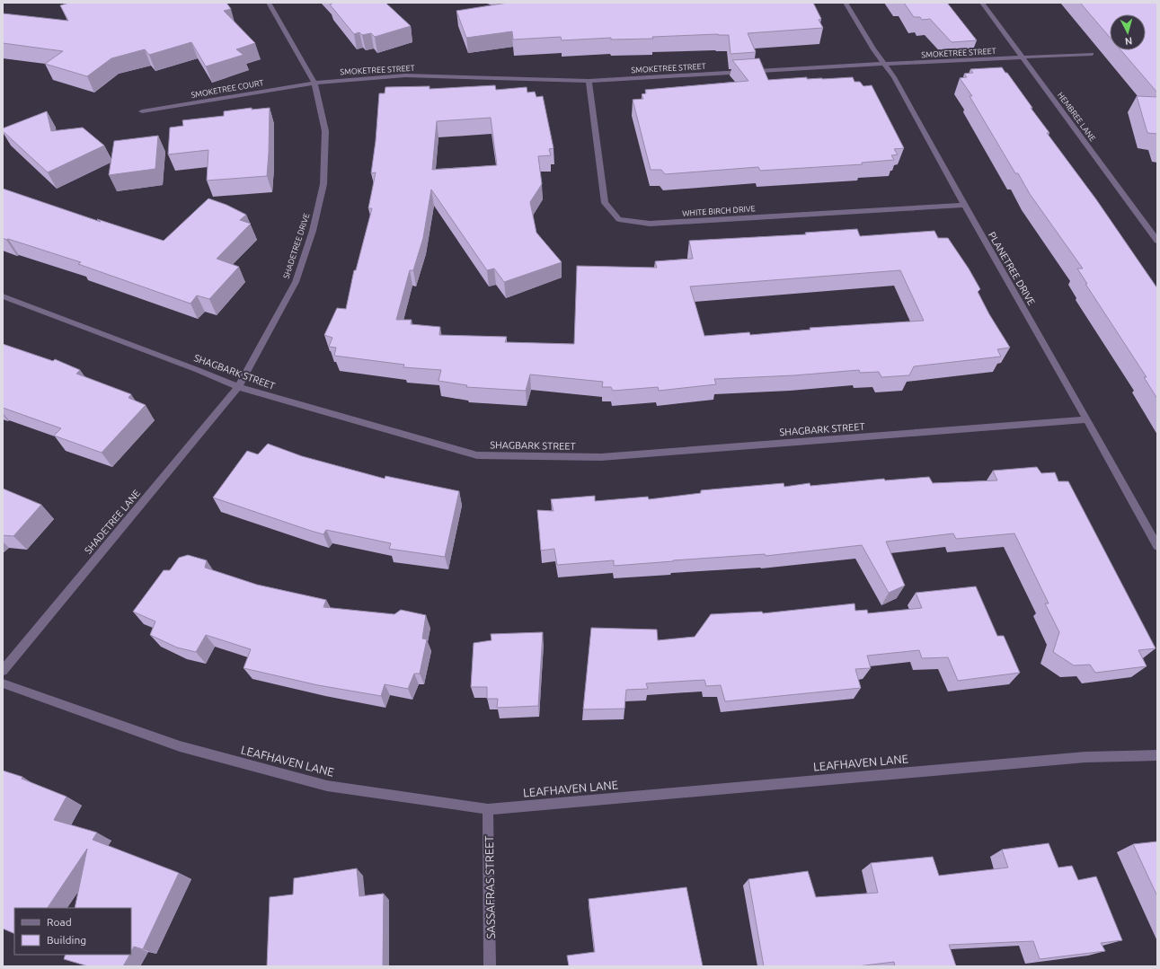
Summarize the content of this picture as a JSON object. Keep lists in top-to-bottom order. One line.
{"streets":{"street":["SMOKETREE STREET","SMOKETREE COURT","HEMBREE LANE","WHITE BIRCH DRIVE","SHADETREE DRIVE","PLANETREE DRIVE","SHAGBARK STREET","SHADETREE LANE","LEAFHAVEN LANE","SASSAFRAS STREET"]},"crossings":[["SMOKETREE STREET","SMOKETREE COURT"],["SMOKETREE STREET","HEMBREE LANE"],["SMOKETREE STREET","WHITE BIRCH DRIVE"],["SMOKETREE STREET","SHADETREE DRIVE"],["SMOKETREE STREET","PLANETREE DRIVE"],["SMOKETREE COURT","SHADETREE DRIVE"],["WHITE BIRCH DRIVE","PLANETREE DRIVE"],["SHADETREE DRIVE","SHAGBARK STREET"],["SHADETREE DRIVE","SHADETREE LANE"],["PLANETREE DRIVE","SHAGBARK STREET"],["SHAGBARK STREET","SHADETREE LANE"],["LEAFHAVEN LANE","SASSAFRAS STREET"]],"legend":["Road","Building"],"north":"bottom"}
